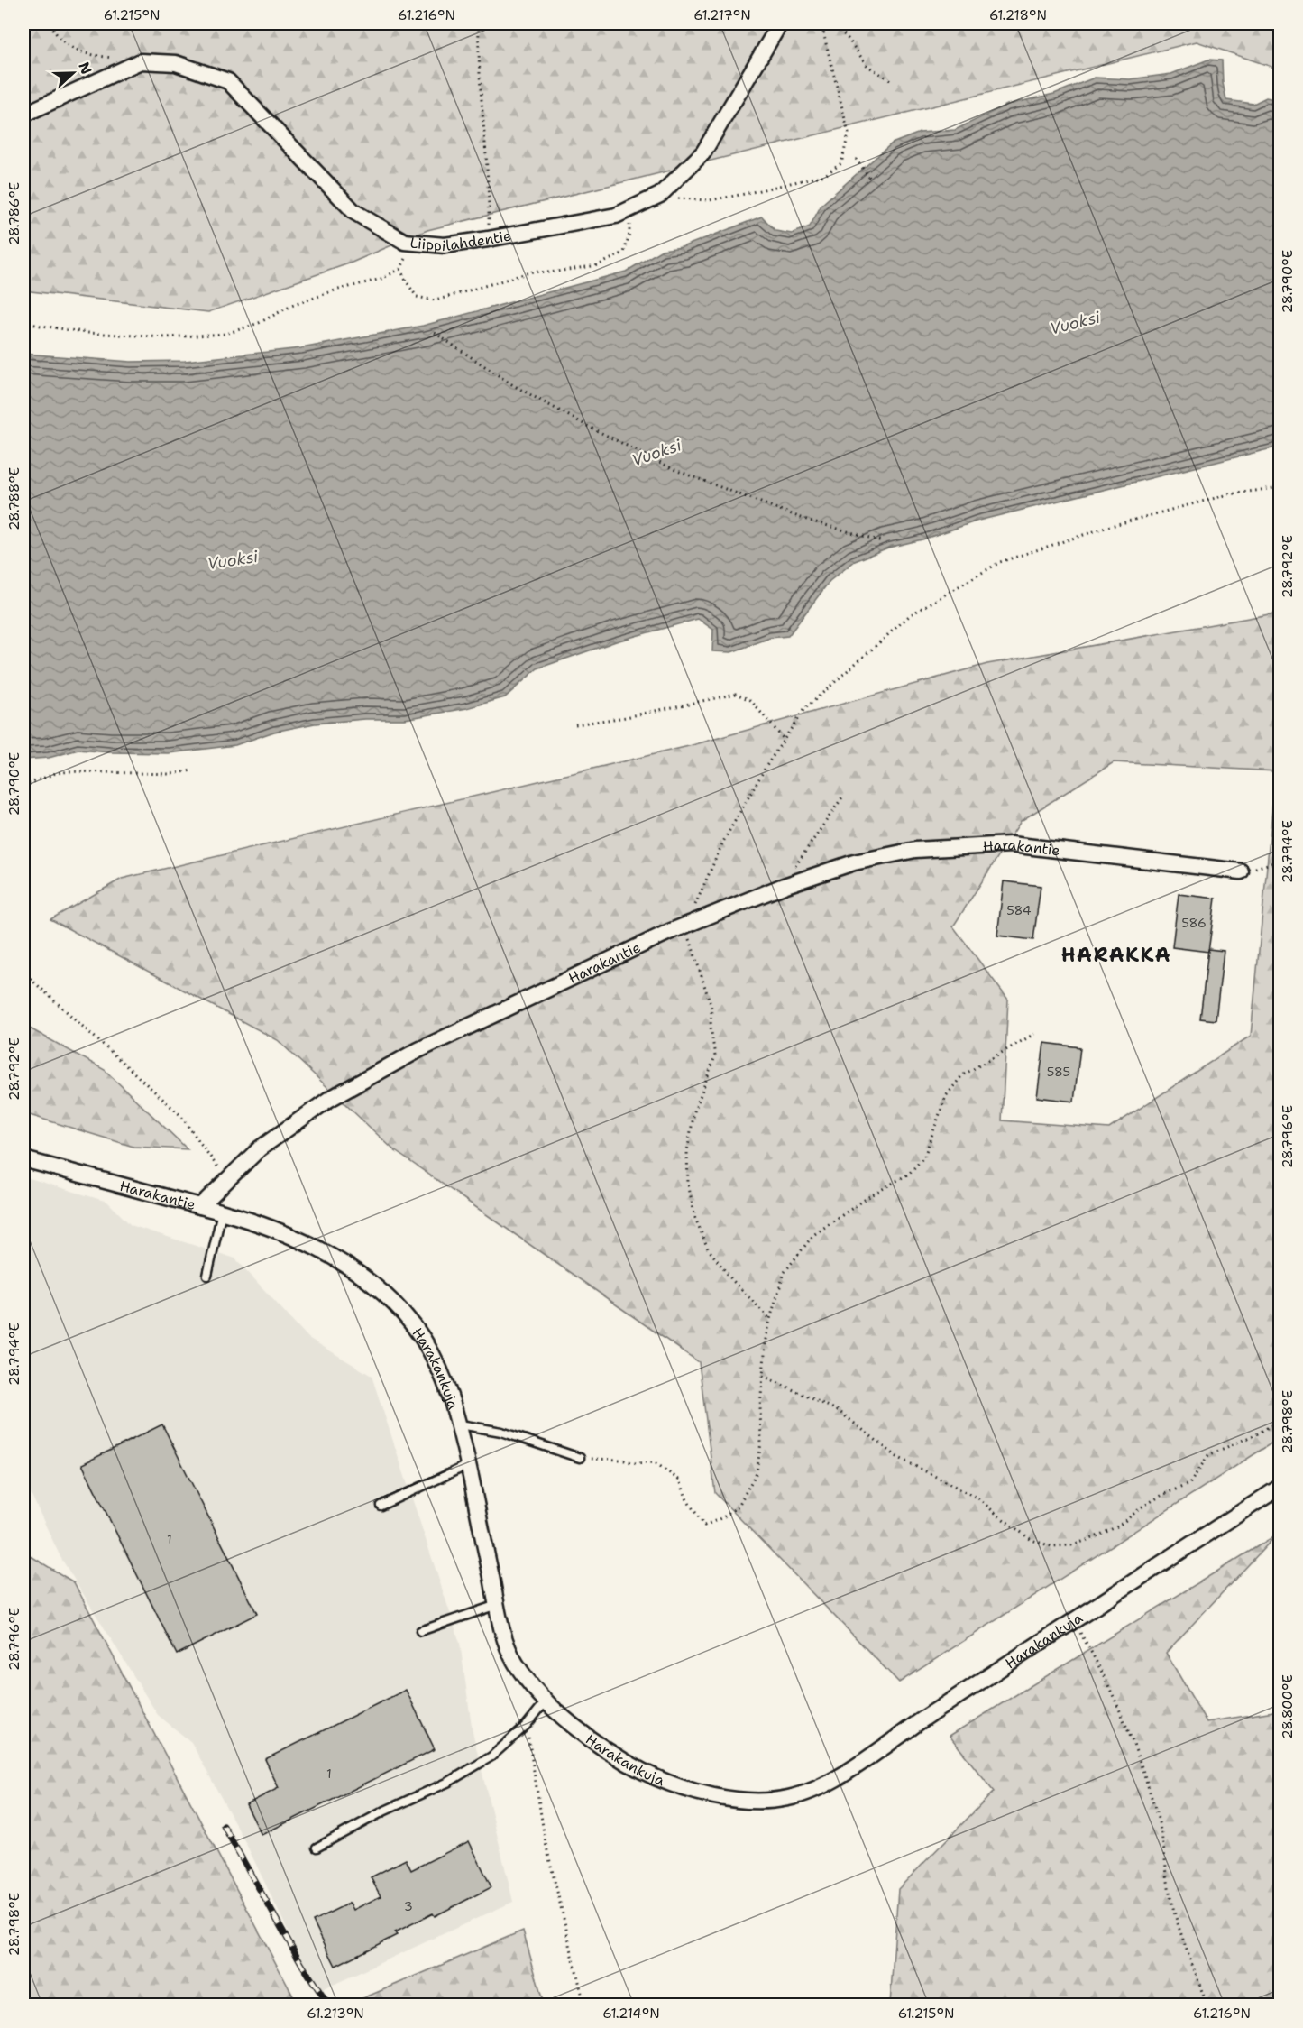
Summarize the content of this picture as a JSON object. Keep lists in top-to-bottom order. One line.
{"streets":{"street":["Liippilahdentie","Harakantie","Harakankuja"]},"crossings":[["Harakantie","Harakankuja"]],"districts":["HARAKKA"],"water":["Vuoksi"],"house_numbers":["584","586","585","1","1","3"],"north":"right","coordinates":["61.215°N","61.216°N","61.217°N","61.218°N","28.786°E","28.790°E","28.788°E","28.792°E","28.794°E","28.796°E","28.798°E","28.800°E","61.213°N","61.214°N"]}
